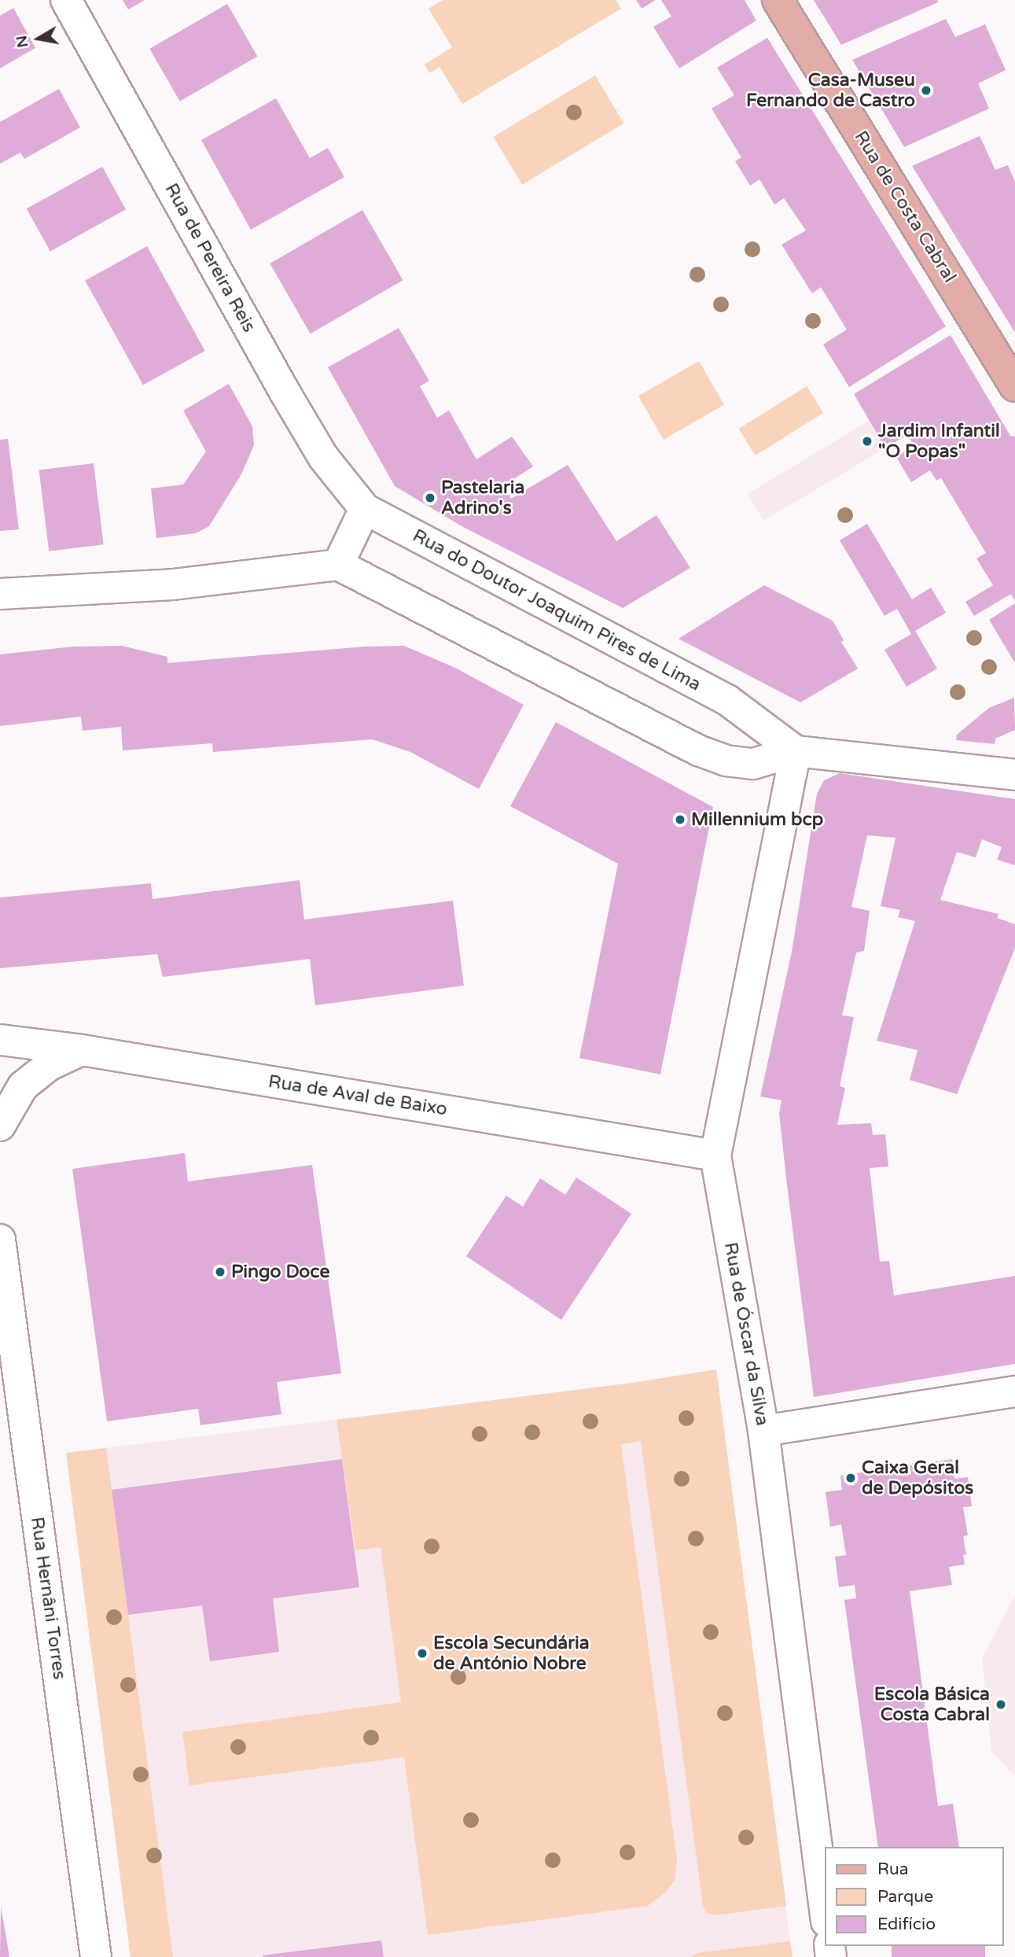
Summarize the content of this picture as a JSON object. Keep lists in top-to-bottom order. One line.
{"streets":{"main road":["Rua de Costa Cabral"],"street":["Rua de Pereira Reis","Rua do Doutor Joaquim Pires de Lima","Rua de Aval de Baixo","Rua de Óscar da Silva","Rua Hernâni Torres"]},"crossings":[["Rua de Pereira Reis","Rua do Doutor Joaquim Pires de Lima"],["Rua do Doutor Joaquim Pires de Lima","Rua de Óscar da Silva"],["Rua de Aval de Baixo","Rua de Óscar da Silva"]],"places":["Casa-Museu Fernando de Castro","Jardim Infantil \"O Popas\"","Pastelaria Adrino's","Millennium bcp","Pingo Doce","Caixa Geral de Depósitos","Escola Secundária de António Nobre","Escola Básica Costa Cabral"],"legend":["Rua","Parque","Edifício"],"north":"left"}
